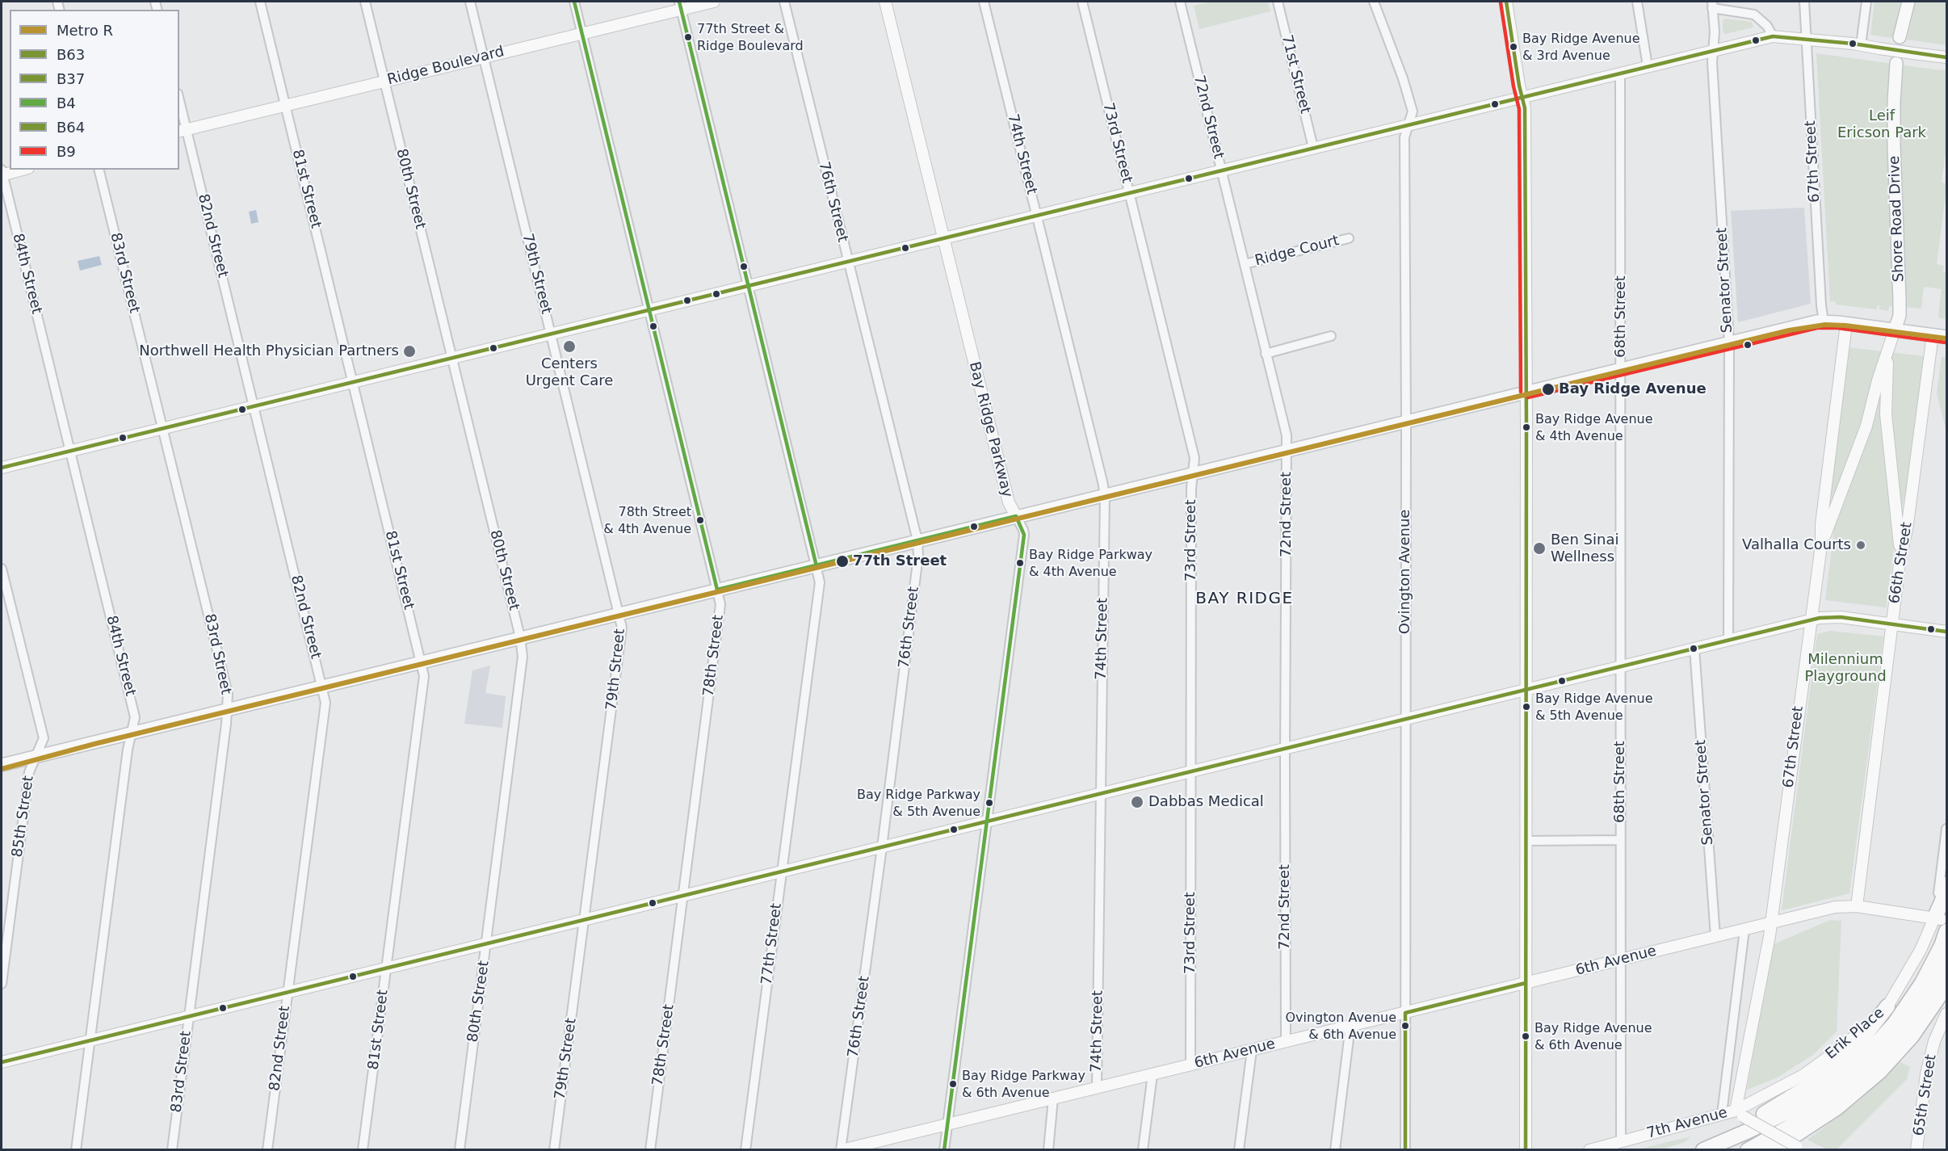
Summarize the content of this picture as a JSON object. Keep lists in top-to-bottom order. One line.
{"streets":{"main road":["Shore Road Drive"],"street":["Ridge Boulevard","71st Street","72nd Street","73rd Street","74th Street","67th Street","81st Street","80th Street","76th Street","82nd Street","Ridge Court","83rd Street","84th Street","79th Street","Senator Street","68th Street","Bay Ridge Parkway","66th Street","Ovington Avenue","78th Street","85th Street","77th Street","6th Avenue","Erik Place","65th Street","7th Avenue"]},"crossings":[["Ridge Boulevard","81st Street"],["Ridge Boulevard","80th Street"],["Ridge Boulevard","82nd Street"],["Ridge Boulevard","79th Street"],["Ridge Boulevard","78th Street"],["Ridge Boulevard","77th Street"],["72nd Street","Ridge Court"],["72nd Street","6th Avenue"],["73rd Street","6th Avenue"],["74th Street","6th Avenue"],["67th Street","Shore Road Drive"],["67th Street","6th Avenue"],["67th Street","Erik Place"],["67th Street","7th Avenue"],["76th Street","6th Avenue"],["Shore Road Drive","66th Street"],["Senator Street","6th Avenue"],["68th Street","6th Avenue"],["68th Street","7th Avenue"],["Bay Ridge Parkway","6th Avenue"],["66th Street","6th Avenue"],["Ovington Avenue","6th Avenue"],["6th Avenue","Erik Place"],["Erik Place","7th Avenue"]],"districts":["BAY RIDGE"],"parks":["Leif Ericson Park","Milennium Playground"],"places":["77th Street & Ridge Boulevard","Bay Ridge Avenue & 3rd Avenue","Centers Urgent Care","Northwell Health Physician Partners","Bay Ridge Avenue","Bay Ridge Avenue & 4th Avenue","78th Street & 4th Avenue","Valhalla Courts","Ben Sinai Wellness","77th Street","Bay Ridge Parkway & 4th Avenue","Bay Ridge Avenue & 5th Avenue","Dabbas Medical","Bay Ridge Parkway & 5th Avenue","Ovington Avenue & 6th Avenue","Bay Ridge Avenue & 6th Avenue","Bay Ridge Parkway & 6th Avenue"],"lines":["transit line B4","transit line B64","transit line B9","transit line B37","metro line R","transit line B63"],"legend":["Metro R","B63","B37","B4","B64","B9"]}
